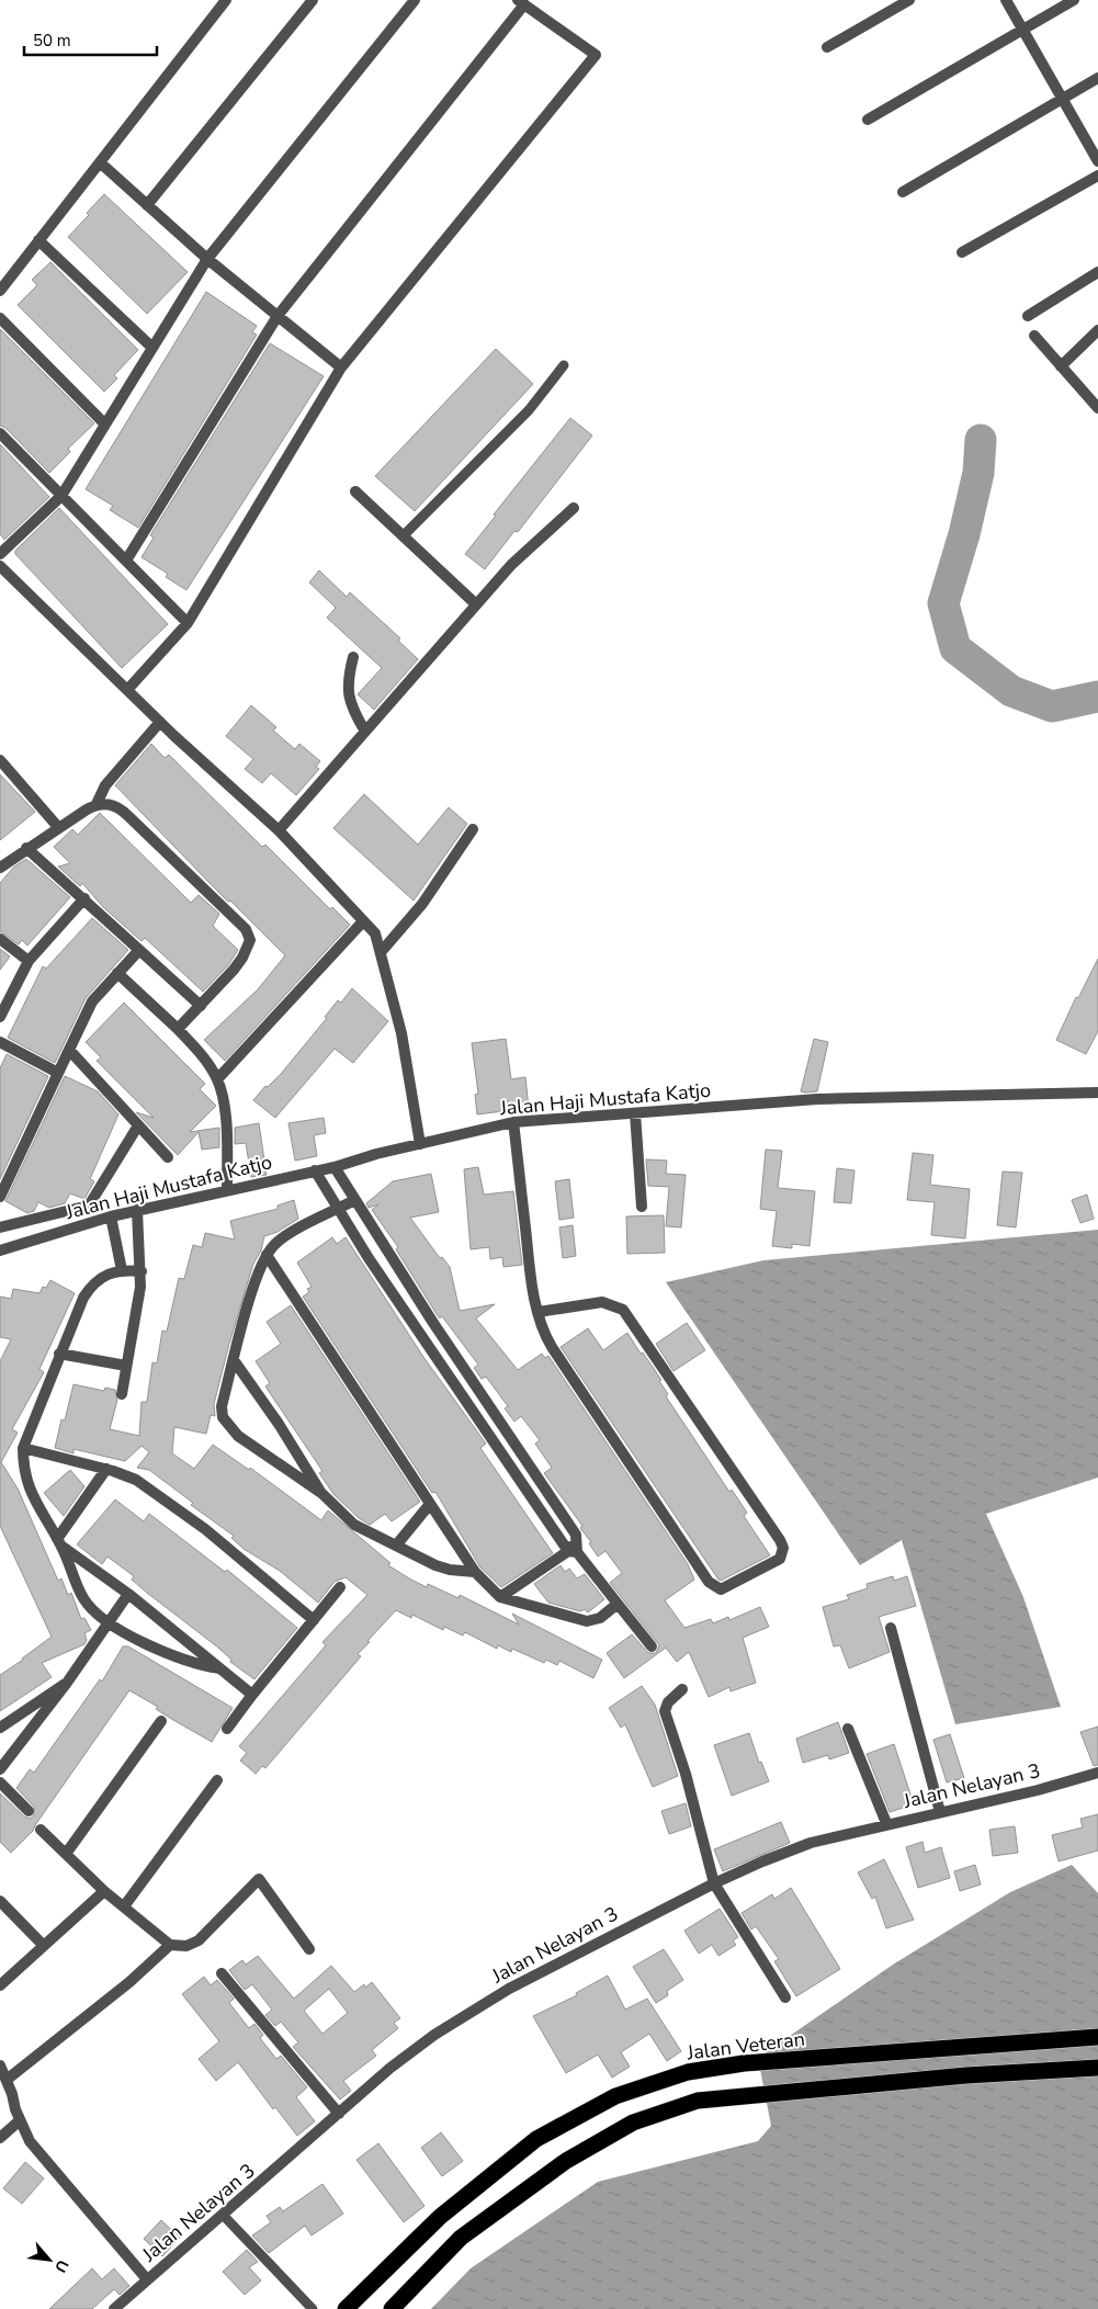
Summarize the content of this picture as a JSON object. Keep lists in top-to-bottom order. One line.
{"streets":{"highway":["Jalan Veteran"],"street":["Jalan Haji Mustafa Katjo","Jalan Nelayan 3"]},"scale_bar":"50 m","north":"bottom right"}
